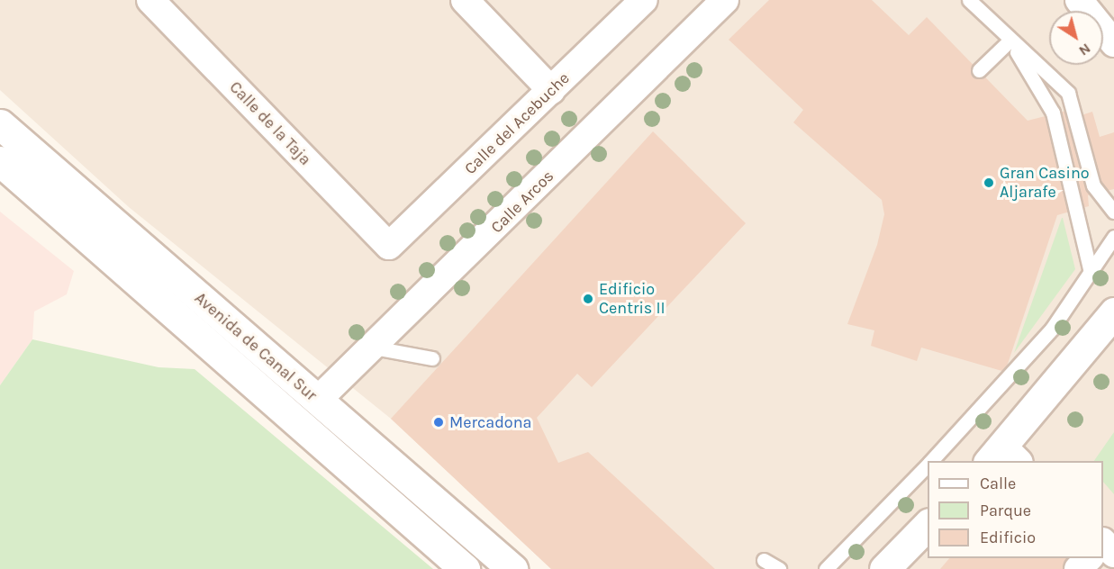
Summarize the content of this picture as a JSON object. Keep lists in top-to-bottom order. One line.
{"streets":{"main road":["Avenida de Canal Sur"],"street":["Calle de la Taja","Calle del Acebuche","Calle Arcos"]},"crossings":[["Calle de la Taja","Calle del Acebuche"],["Calle Arcos","Avenida de Canal Sur"]],"places":["Gran Casino Aljarafe","Edificio Centris II","Mercadona"],"legend":["Calle","Parque","Edificio"],"north":"bottom right"}
